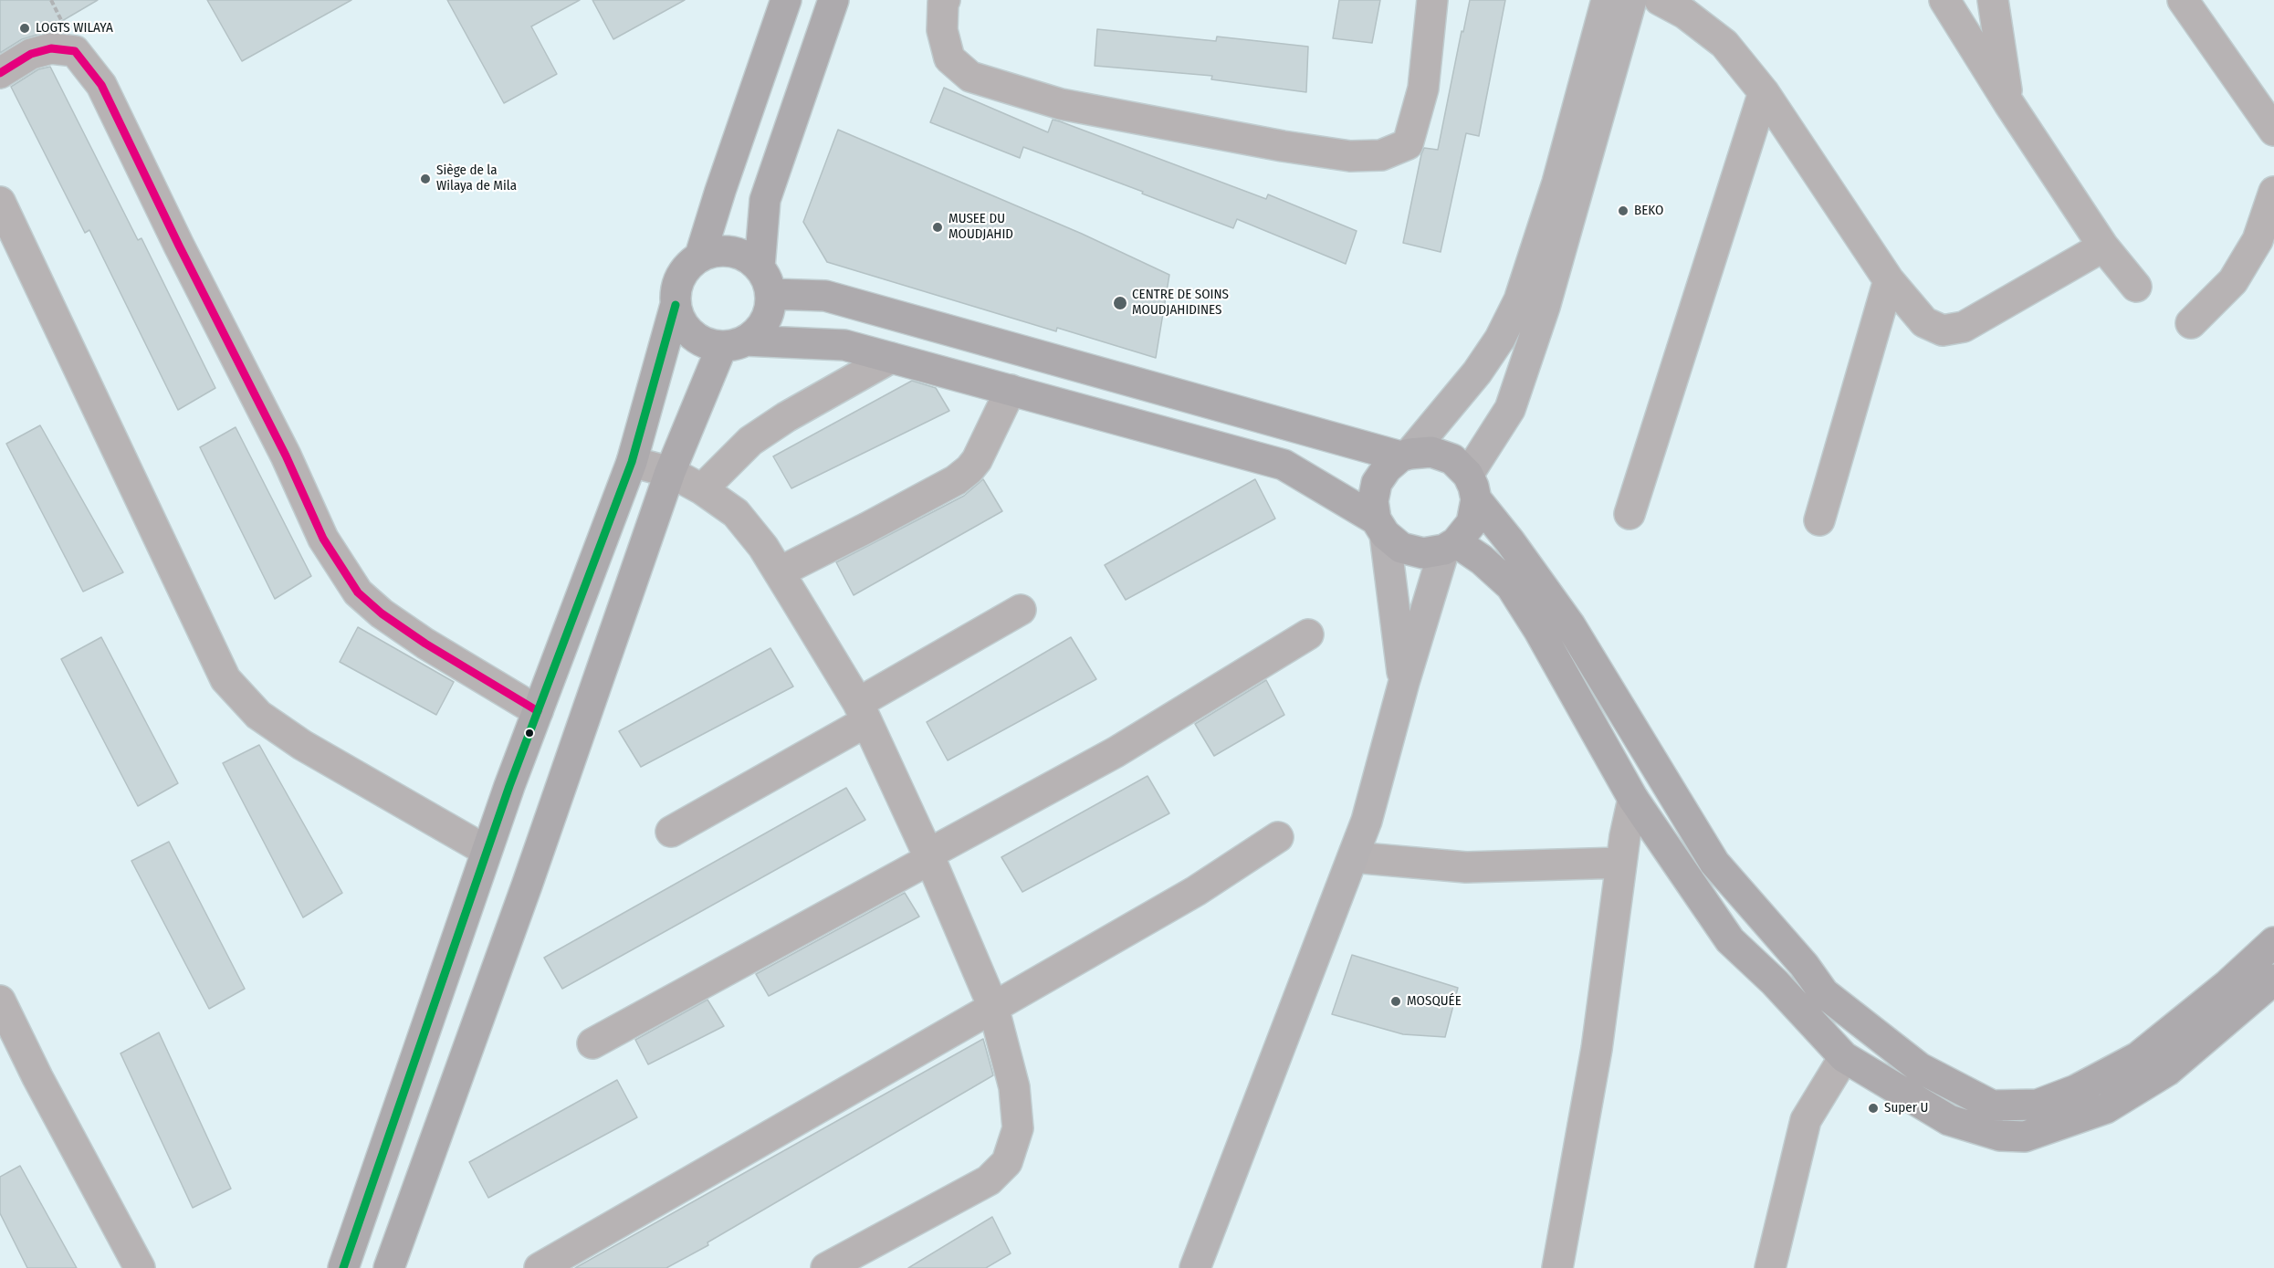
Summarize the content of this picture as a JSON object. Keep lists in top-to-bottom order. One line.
{"places":["LOGTS WILAYA","Siège de la Wilaya de Mila","BEKO","MUSEE DU MOUDJAHID","CENTRE DE SOINS MOUDJAHIDINES","MOSQUÉE","Super U"]}
